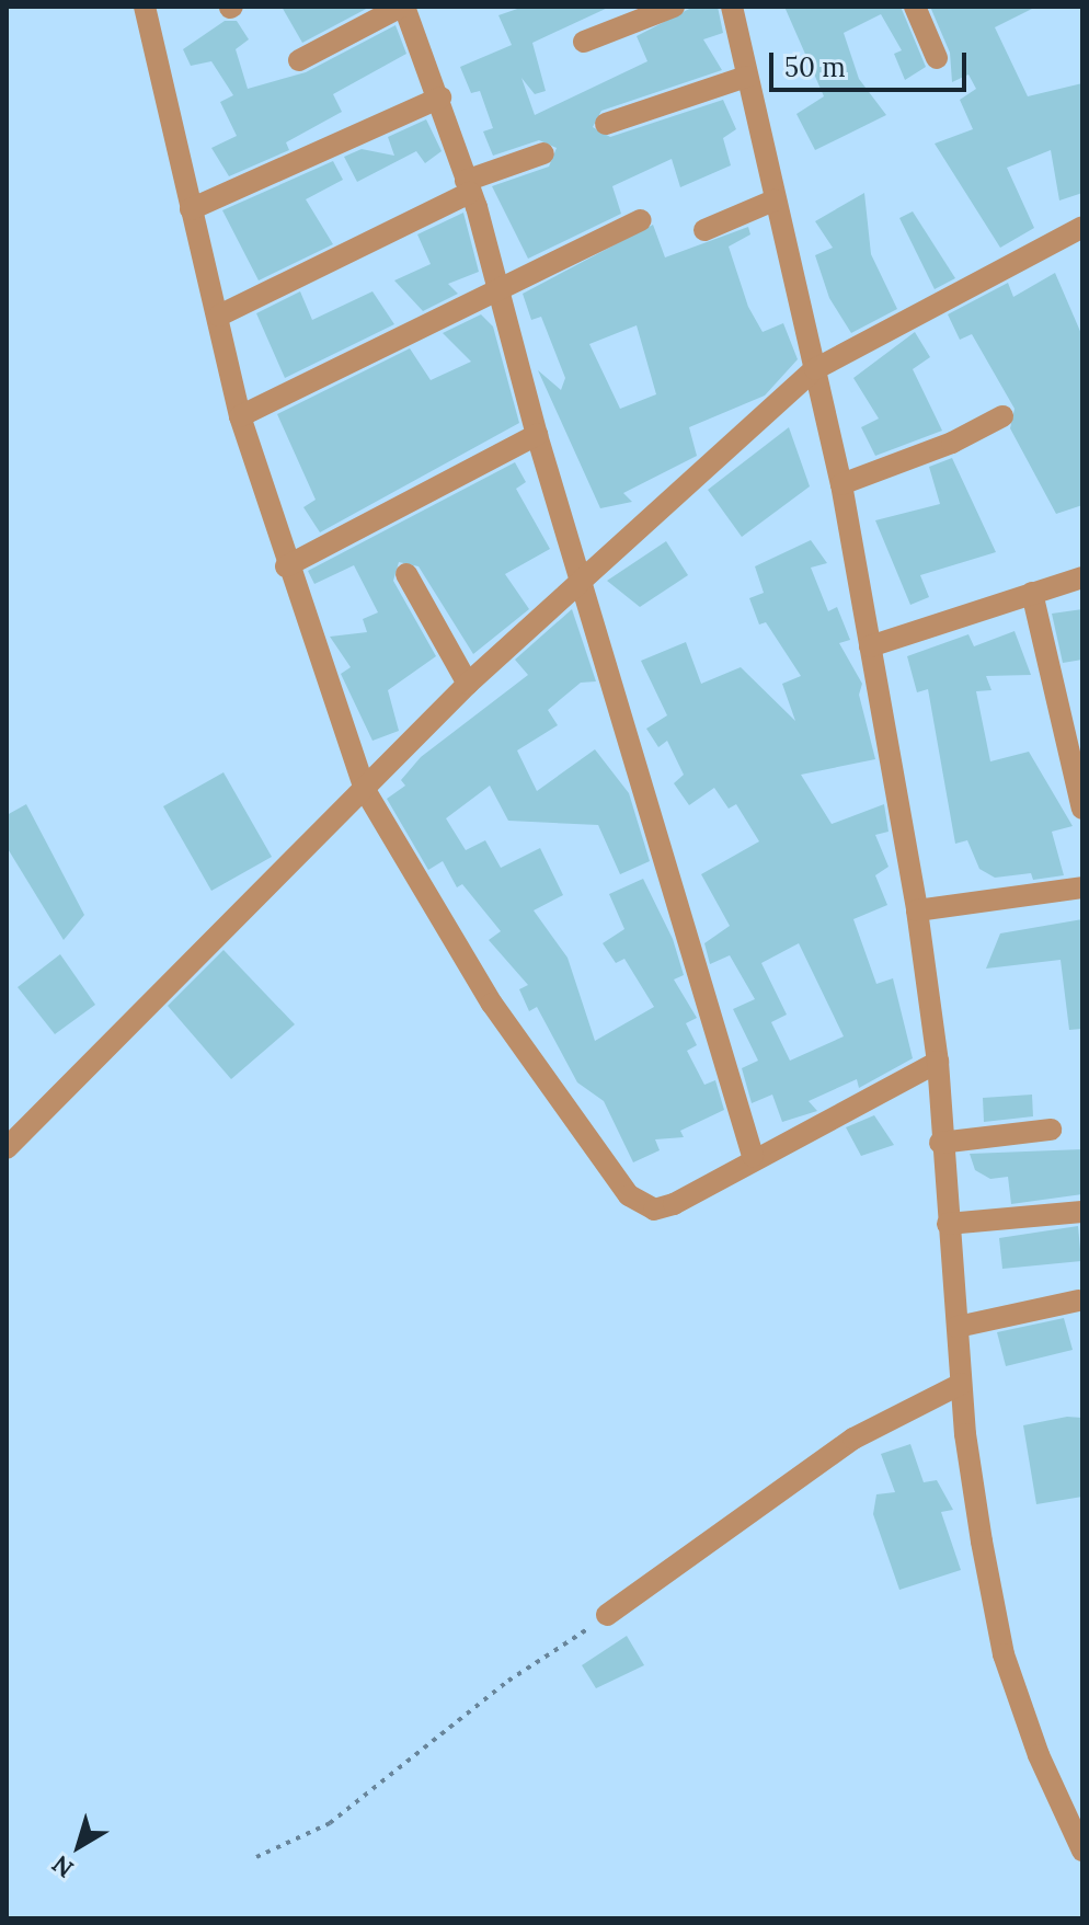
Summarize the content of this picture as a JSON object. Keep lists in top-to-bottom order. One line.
{"scale_bar":"50 m","north":"bottom left"}
